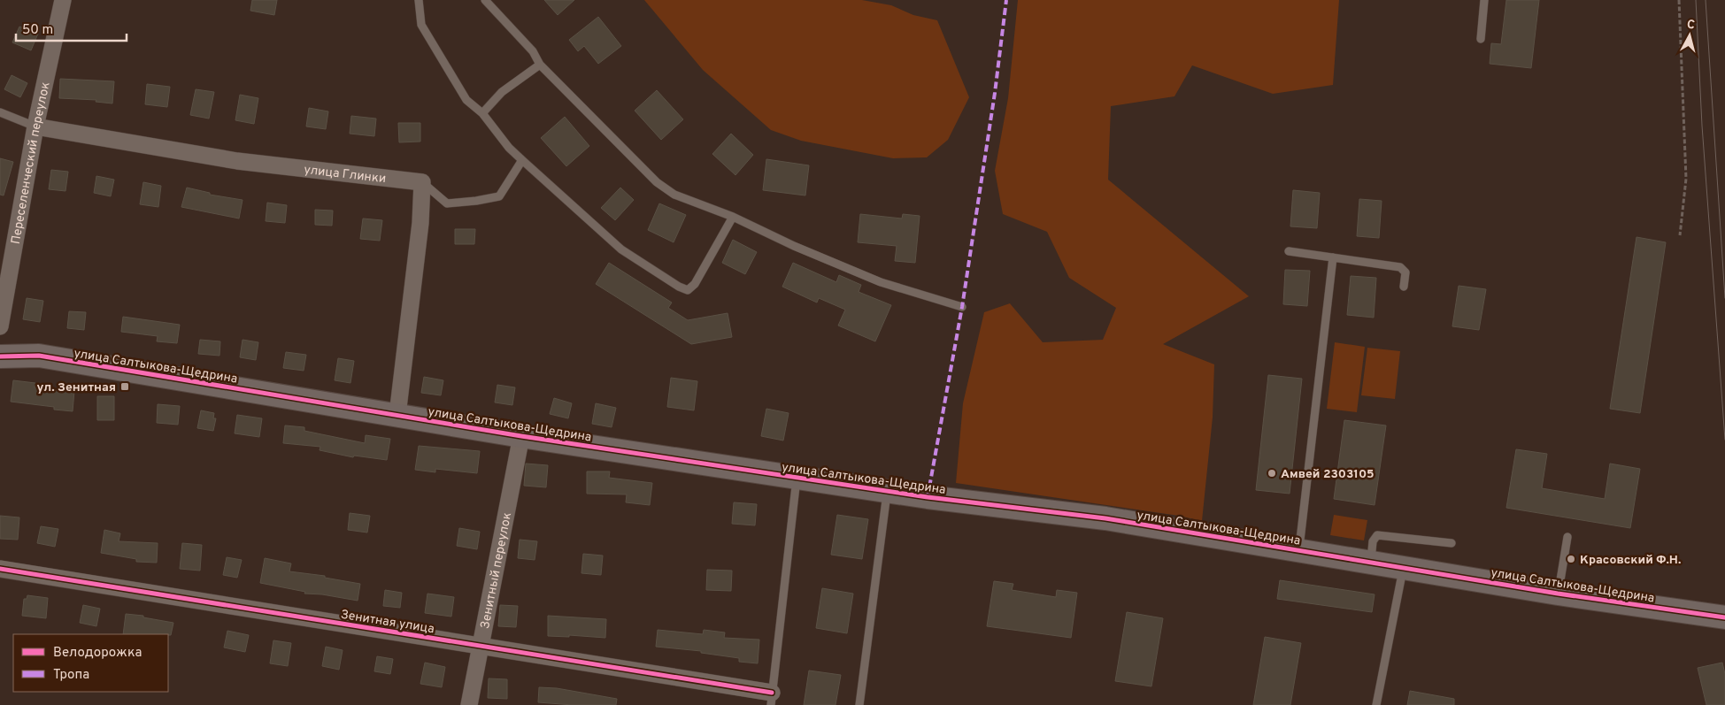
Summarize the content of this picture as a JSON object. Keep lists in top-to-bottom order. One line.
{"streets":{"street":["Переселенческий переулок","улица Глинки","улица Салтыкова-Щедрина","Зенитный переулок","Зенитная улица"]},"crossings":[["Переселенческий переулок","улица Глинки"],["улица Салтыкова-Щедрина","Зенитный переулок"],["Зенитный переулок","Зенитная улица"]],"places":{"transit":["ул. Зенитная"],"other":["Амвей 2303105","Красовский Ф.Н."]},"legend":["Велодорожка","Тропа"],"scale_bar":"50 m","north":"top"}
